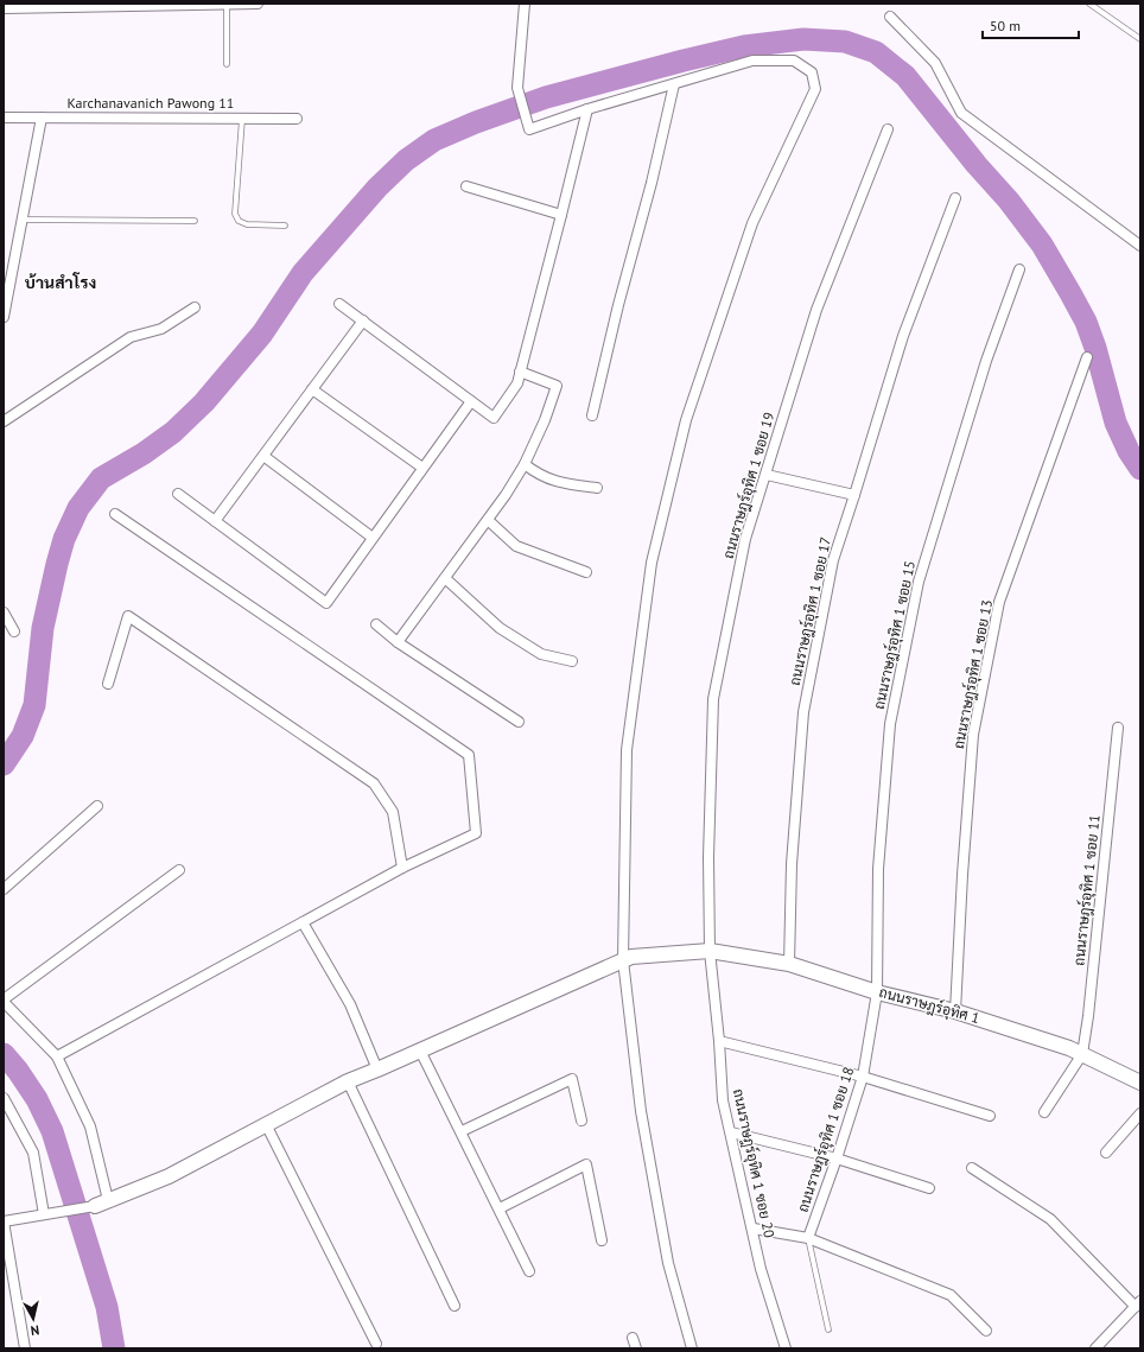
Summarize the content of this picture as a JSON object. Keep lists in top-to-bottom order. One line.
{"streets":{"street":["Karchanavanich Pawong 11","ถนนราษฎร์อุทิศ 1 ซอย 19","ถนนราษฎร์อุทิศ 1 ซอย 17","ถนนราษฎร์อุทิศ 1 ซอย 15","ถนนราษฎร์อุทิศ 1 ซอย 13","ถนนราษฎร์อุทิศ 1 ซอย 11","ถนนราษฎร์อุทิศ 1","ถนนราษฎร์อุทิศ 1 ซอย 18","ถนนราษฎร์อุทิศ 1 ซอย 20"]},"crossings":[["ถนนราษฎร์อุทิศ 1 ซอย 19","ถนนราษฎร์อุทิศ 1"],["ถนนราษฎร์อุทิศ 1 ซอย 19","ถนนราษฎร์อุทิศ 1 ซอย 20"],["ถนนราษฎร์อุทิศ 1 ซอย 17","ถนนราษฎร์อุทิศ 1"],["ถนนราษฎร์อุทิศ 1 ซอย 15","ถนนราษฎร์อุทิศ 1"],["ถนนราษฎร์อุทิศ 1 ซอย 15","ถนนราษฎร์อุทิศ 1 ซอย 18"],["ถนนราษฎร์อุทิศ 1 ซอย 13","ถนนราษฎร์อุทิศ 1"],["ถนนราษฎร์อุทิศ 1 ซอย 11","ถนนราษฎร์อุทิศ 1"],["ถนนราษฎร์อุทิศ 1","ถนนราษฎร์อุทิศ 1 ซอย 18"],["ถนนราษฎร์อุทิศ 1","ถนนราษฎร์อุทิศ 1 ซอย 20"]],"districts":["บ้านสำโรง"],"scale_bar":"50 m","north":"bottom"}
